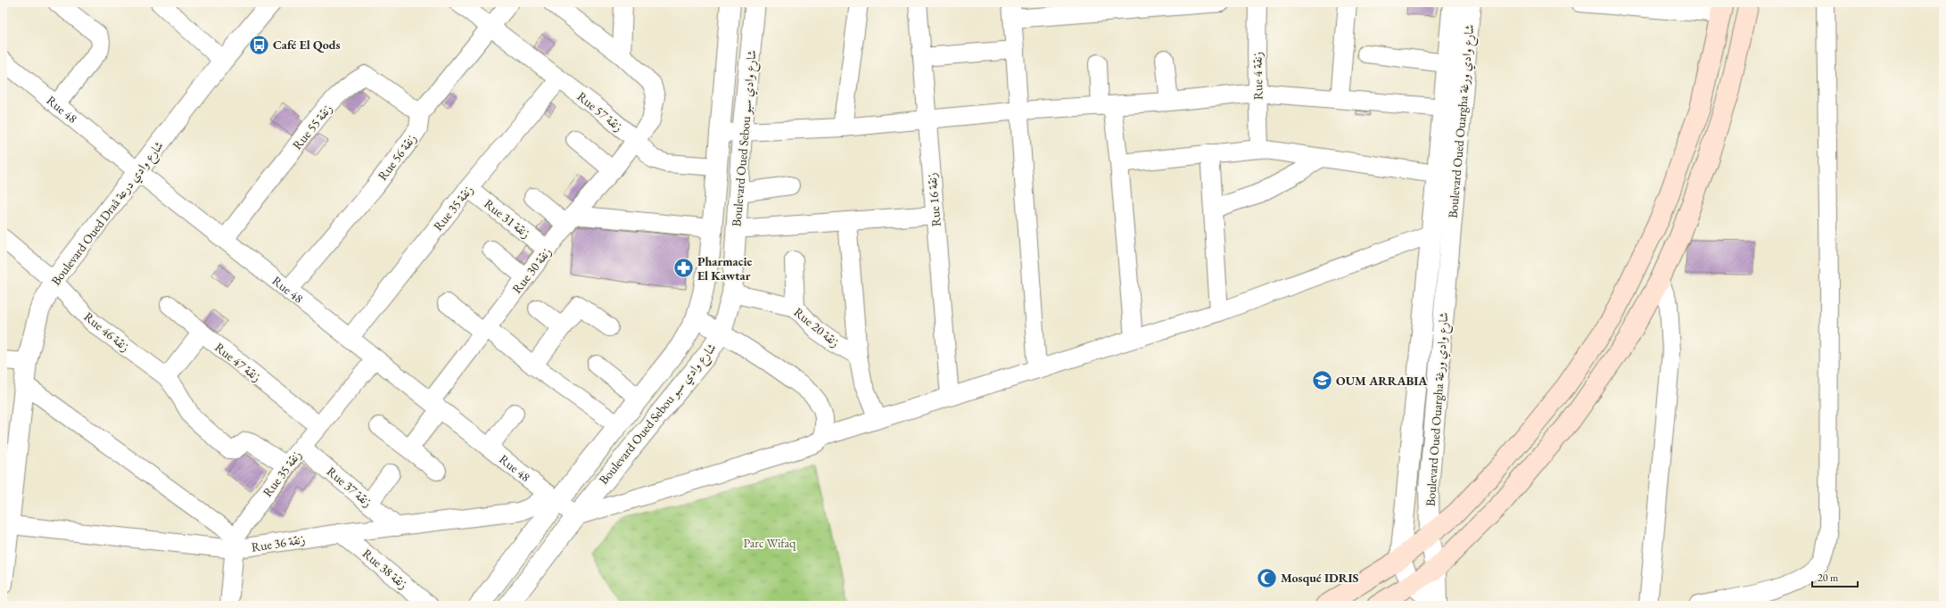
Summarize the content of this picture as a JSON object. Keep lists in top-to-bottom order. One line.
{"streets":{"street":["Rue 4 زنقة","Rue 48","Rue 57 زنقة","Boulevard Oued Ouargha شارع وادي ورغة","Rue 55 زنقة","Boulevard Oued Sebou شارع وادي سبو","Rue 56 زنقة","Rue 16 زنقة","Rue 35 زنقة","Boulevard Oued Draâ شارع وادي درعة","Rue 31 زنقة","Rue 30 زنقة","Rue 20 زنقة","Rue 46 زنقة","Rue 47 زنقة","Rue 37 زنقة","Rue 36 زنقة","Rue 38 زنقة"]},"crossings":[["Rue 48","Rue 55 زنقة"],["Rue 48","Boulevard Oued Sebou شارع وادي سبو"],["Rue 48","Rue 56 زنقة"],["Rue 48","Rue 35 زنقة"],["Rue 48","Boulevard Oued Draâ شارع وادي درعة"],["Rue 48","Rue 30 زنقة"],["Rue 48","Rue 36 زنقة"],["Rue 57 زنقة","Boulevard Oued Sebou شارع وادي سبو"],["Rue 57 زنقة","Rue 56 زنقة"],["Rue 57 زنقة","Rue 35 زنقة"],["Rue 57 زنقة","Rue 30 زنقة"],["Rue 55 زنقة","Rue 56 زنقة"],["Boulevard Oued Sebou شارع وادي سبو","Rue 20 زنقة"],["Boulevard Oued Sebou شارع وادي سبو","Rue 36 زنقة"],["Rue 35 زنقة","Rue 31 زنقة"],["Rue 35 زنقة","Rue 46 زنقة"],["Rue 35 زنقة","Rue 47 زنقة"],["Rue 35 زنقة","Rue 37 زنقة"],["Rue 35 زنقة","Rue 36 زنقة"],["Boulevard Oued Draâ شارع وادي درعة","Rue 46 زنقة"],["Boulevard Oued Draâ شارع وادي درعة","Rue 36 زنقة"],["Rue 31 زنقة","Rue 30 زنقة"],["Rue 37 زنقة","Rue 36 زنقة"],["Rue 36 زنقة","Rue 38 زنقة"]],"parks":["Parc Wifaq"],"places":{"bus stop":["Café El Qods"],"pharmacy":["Pharmacie El Kawtar"],"school or university":["OUM ARRABIA"],"mosque":["Mosqué IDRIS"]},"scale_bar":"20 m"}
